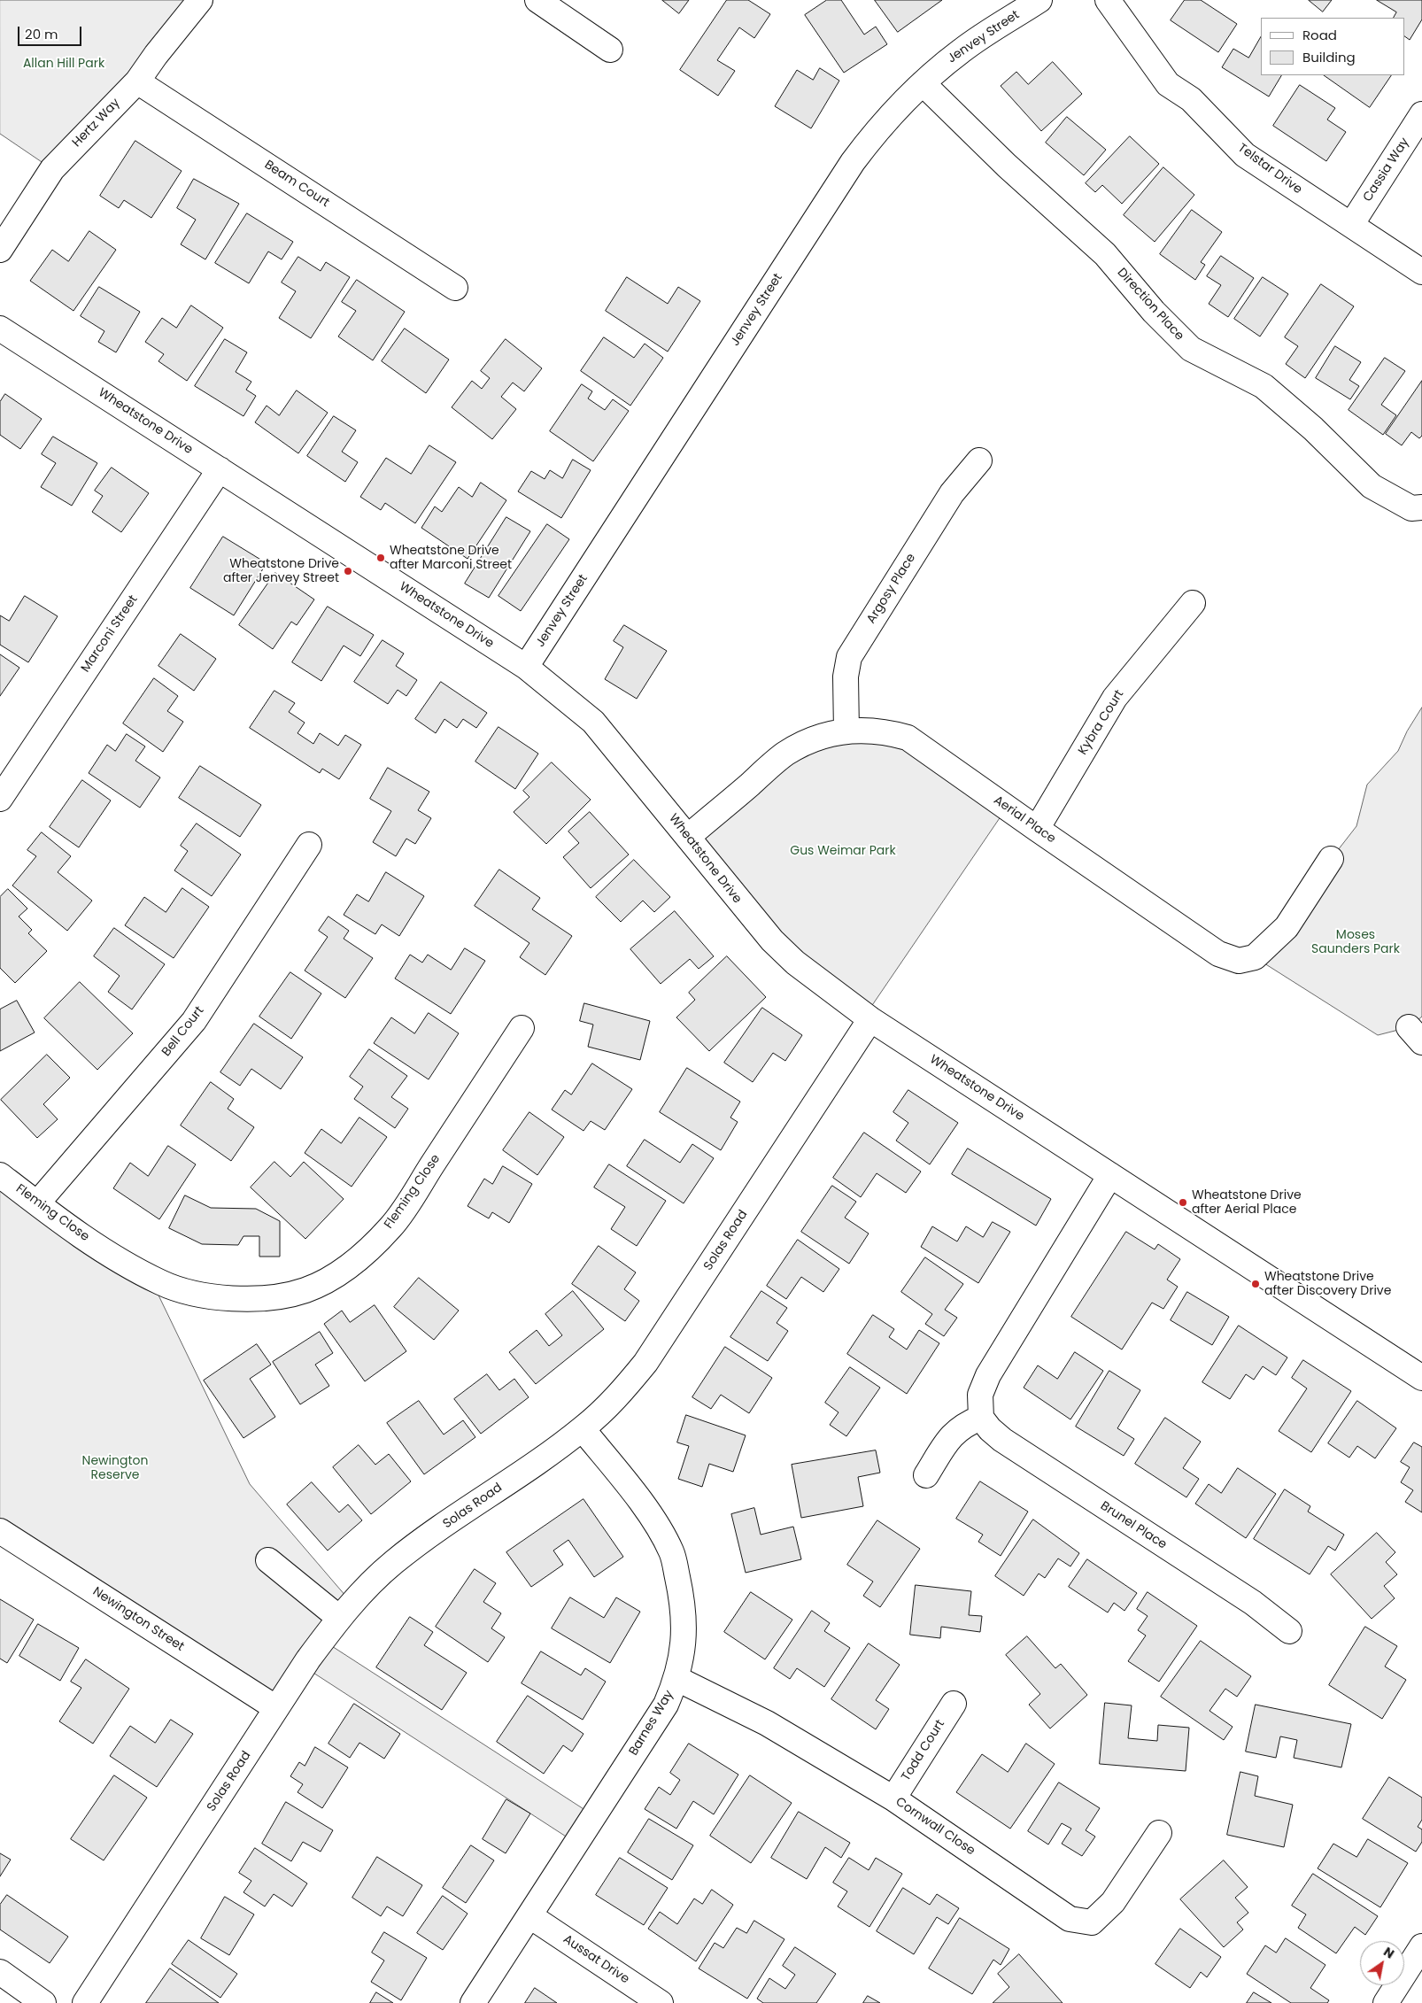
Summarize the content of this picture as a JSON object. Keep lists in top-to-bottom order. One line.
{"streets":{"street":["Jenvey Street","Hertz Way","Telstar Drive","Cassia Way","Beam Court","Direction Place","Wheatstone Drive","Argosy Place","Marconi Street","Kybra Court","Aerial Place","Bell Court","Fleming Close","Solas Road","Brunel Place","Newington Street","Barnes Way","Todd Court","Cornwall Close","Aussat Drive"]},"crossings":[["Jenvey Street","Direction Place"],["Jenvey Street","Wheatstone Drive"],["Hertz Way","Beam Court"],["Telstar Drive","Cassia Way"],["Wheatstone Drive","Marconi Street"],["Wheatstone Drive","Aerial Place"],["Wheatstone Drive","Solas Road"],["Argosy Place","Aerial Place"],["Kybra Court","Aerial Place"],["Bell Court","Fleming Close"],["Solas Road","Newington Street"],["Solas Road","Barnes Way"],["Barnes Way","Cornwall Close"],["Barnes Way","Aussat Drive"],["Todd Court","Cornwall Close"]],"parks":["Allan Hill Park","Gus Weimar Park","Moses Saunders Park","Newington Reserve"],"places":["Wheatstone Drive after Marconi Street","Wheatstone Drive after Jenvey Street","Wheatstone Drive after Aerial Place","Wheatstone Drive after Discovery Drive"],"legend":["Road","Building"],"scale_bar":"20 m","north":"top right"}
